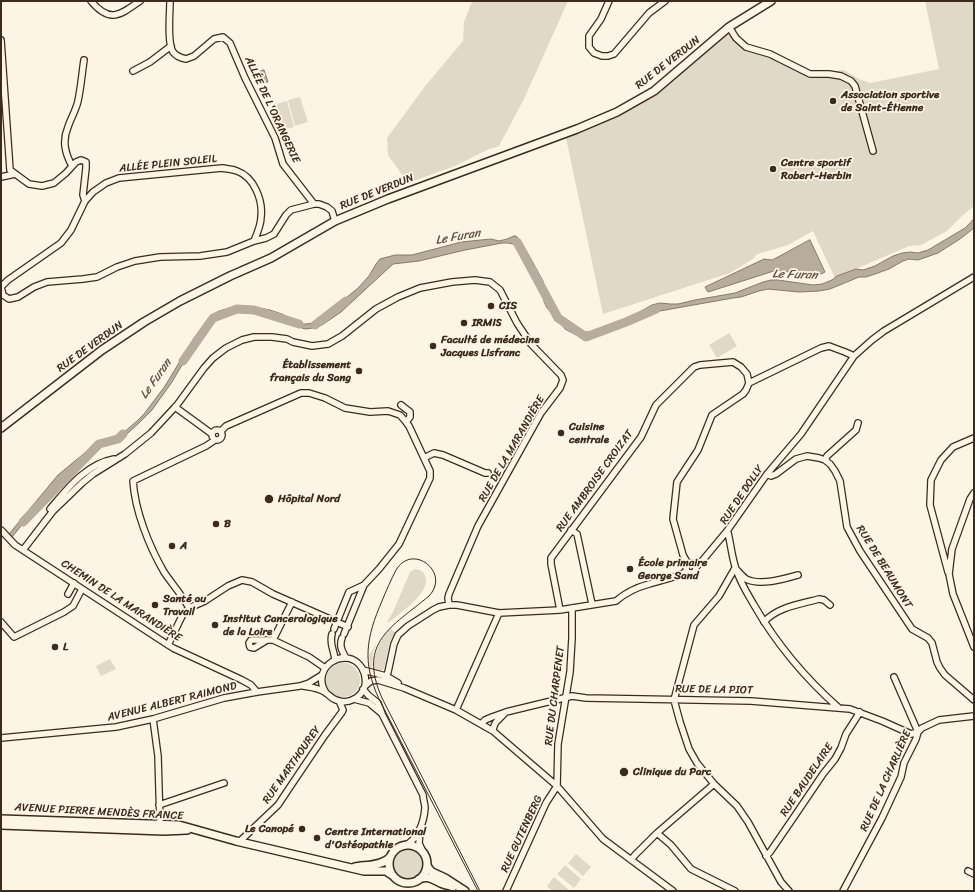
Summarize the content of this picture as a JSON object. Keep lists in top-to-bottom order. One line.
{"streets":{"main road":["RUE DE VERDUN","AVENUE PIERRE MENDÈS FRANCE"],"street":["ALLÉE DE L'ORANGERIE","ALLÉE PLEIN SOLEIL","RUE DE LA MARANDIÈRE","RUE AMBROISE CROIZAT","RUE DE DOLLY","RUE DE BEAUMONT","CHEMIN DE LA MARANDIÈRE","RUE DE LA PIOT","RUE DU CHARPENET","AVENUE ALBERT RAIMOND","RUE MARTHOUREY","RUE BAUDELAIRE","RUE DE LA CHARLIÈRE","RUE GUTENBERG"]},"crossings":[["ALLÉE DE L'ORANGERIE","ALLÉE PLEIN SOLEIL"],["RUE DE LA MARANDIÈRE","CHEMIN DE LA MARANDIÈRE"],["RUE DE DOLLY","RUE DE LA PIOT"],["CHEMIN DE LA MARANDIÈRE","AVENUE ALBERT RAIMOND"],["RUE DE LA PIOT","RUE DU CHARPENET"],["RUE DE LA PIOT","RUE BAUDELAIRE"],["RUE DE LA PIOT","RUE DE LA CHARLIÈRE"],["RUE DU CHARPENET","RUE GUTENBERG"],["AVENUE ALBERT RAIMOND","RUE MARTHOUREY"],["RUE MARTHOUREY","AVENUE PIERRE MENDÈS FRANCE"]],"water":["Le Furan"],"places":["Association sportive de Saint-Étienne","Centre sportif Robert-Herbin","CIS","IRMIS","Faculté de médecine Jacques Lisfranc","Établissement français du Sang","Cuisine centrale","Hôpital Nord","B","A","École primaire George Sand","Santé au Travail","Institut Cancerologique de la Loire","L","Clinique du Parc","Le Canopé","Centre International d'Ostéopathie"]}
